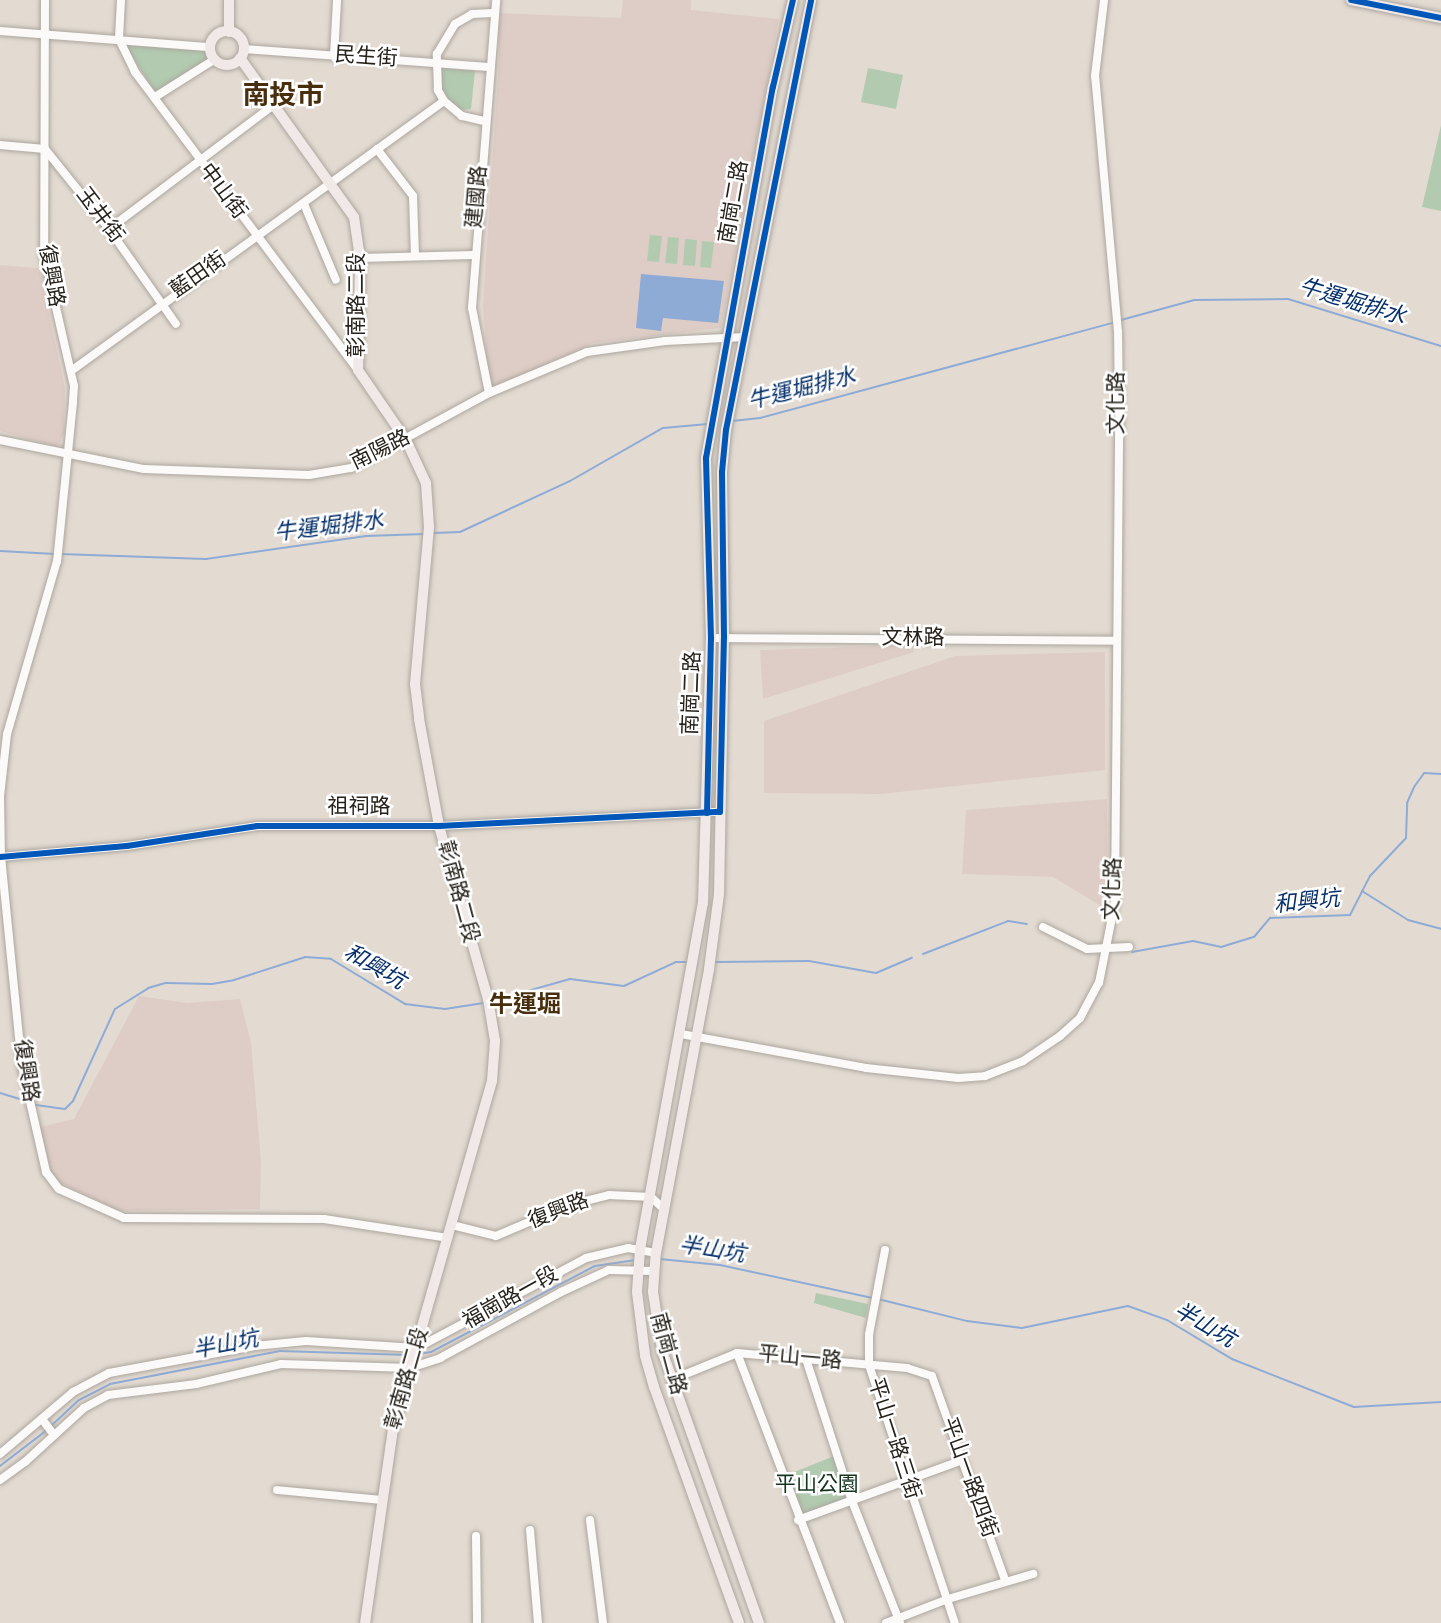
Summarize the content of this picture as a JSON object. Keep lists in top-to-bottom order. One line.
{"streets":{"main road":["南崗二路","彰南路二段"],"street":["民生街","中山街","建國路","玉井街","復興路","藍田街","文化路","南陽路","文林路","祖祠路","福崗路一段","平山一路","平山一路三街","平山一路四街"]},"crossings":[["民生街","建國路"],["民生街","彰南路二段"],["中山街","藍田街"],["中山街","彰南路二段"],["建國路","南陽路"],["南崗二路","復興路"],["南崗二路","文化路"],["南崗二路","南陽路"],["南崗二路","文林路"],["南崗二路","祖祠路"],["南崗二路","福崗路一段"],["南崗二路","平山一路"],["玉井街","復興路"],["玉井街","藍田街"],["復興路","藍田街"],["復興路","彰南路二段"],["復興路","南陽路"],["復興路","祖祠路"],["藍田街","彰南路二段"],["彰南路二段","南陽路"],["彰南路二段","祖祠路"],["彰南路二段","福崗路一段"],["文化路","文林路"],["平山一路","平山一路三街"],["平山一路","平山一路四街"]],"districts":["南投市","牛運堀"],"water":["牛運堀排水","和興坑","半山坑"],"parks":["平山公園"]}
